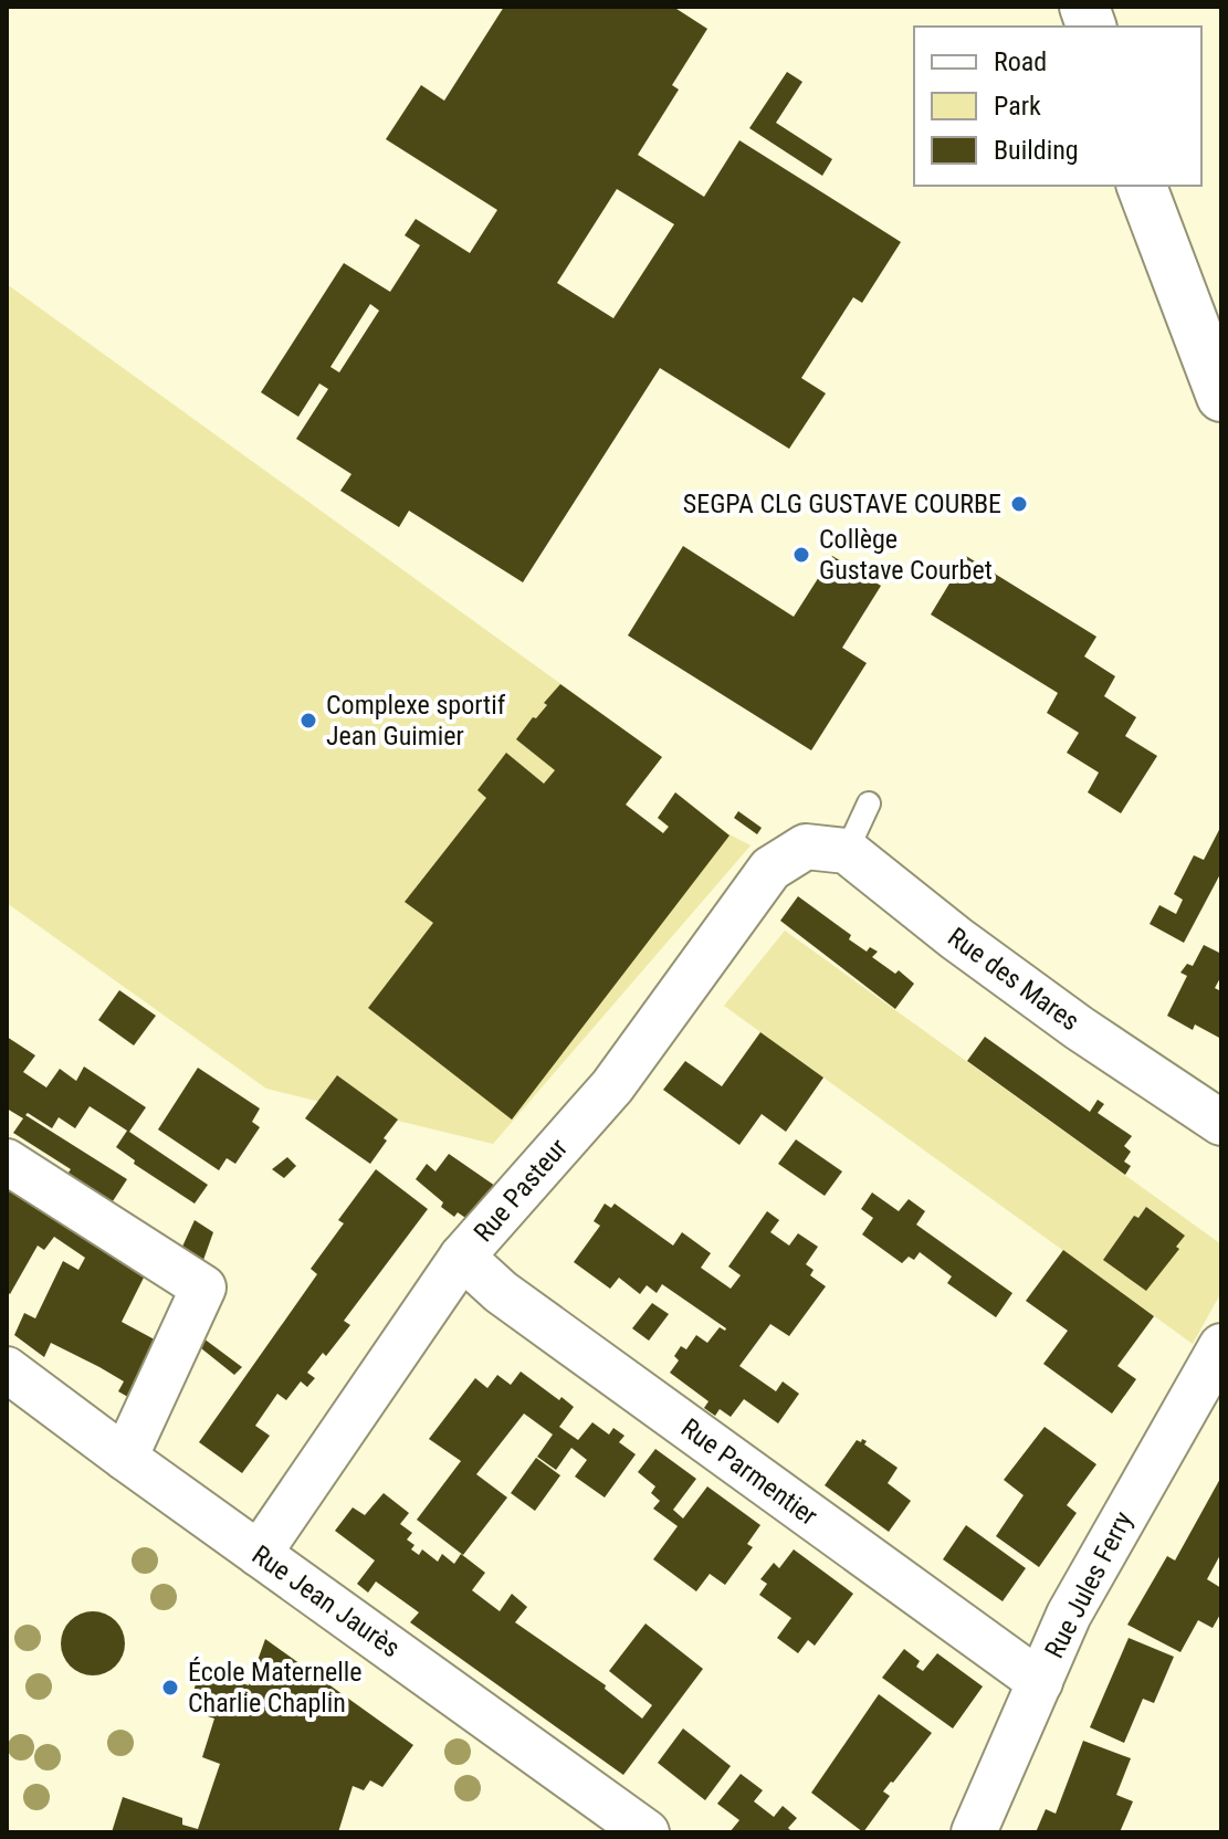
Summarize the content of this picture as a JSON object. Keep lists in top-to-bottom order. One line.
{"streets":{"street":["Rue des Mares","Rue Pasteur","Rue Parmentier","Rue Jules Ferry","Rue Jean Jaurès"]},"crossings":[["Rue des Mares","Rue Pasteur"],["Rue Pasteur","Rue Parmentier"],["Rue Pasteur","Rue Jean Jaurès"],["Rue Parmentier","Rue Jules Ferry"]],"places":["SEGPA CLG GUSTAVE COURBE","Collège Gustave Courbet","Complexe sportif Jean Guimier","École Maternelle Charlie Chaplin"],"legend":["Road","Park","Building"]}
